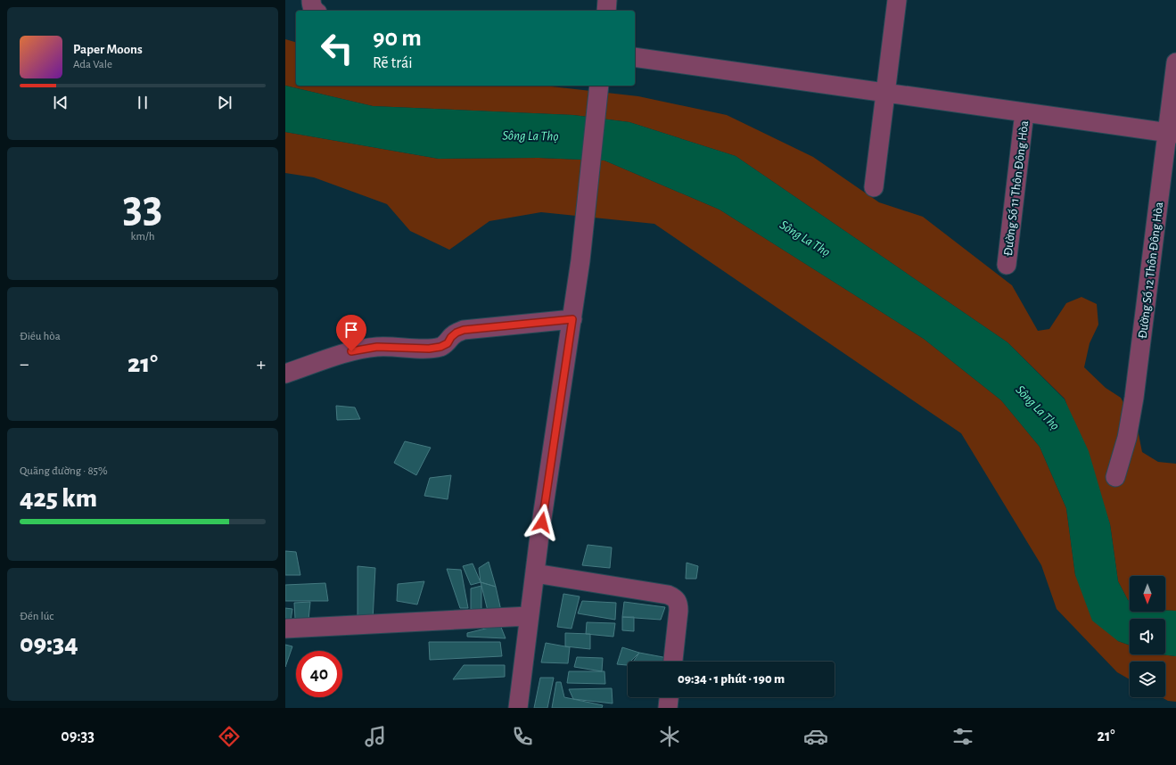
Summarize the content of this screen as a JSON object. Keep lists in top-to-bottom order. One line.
{"streets":{"street":["Đường Số 11 Thôn Đông Hòa","Đường Số 12 Thôn Đông Hòa"]},"water":["Sông La Thọ"],"north":"bottom","page":{"turn":["90 m","Rẽ trái"],"song":["Paper Moons","Ada Vale"],"tile":[["33","km/h"],"Điều hòa",["Quãng đường · 85%","425 km"],["Đến lúc","09:34"]],"heat":["−","21°","+"],"limit":"40","trip":"09:34 · 1 phút · 190 m","tabs":["09:33","21°"]}}
